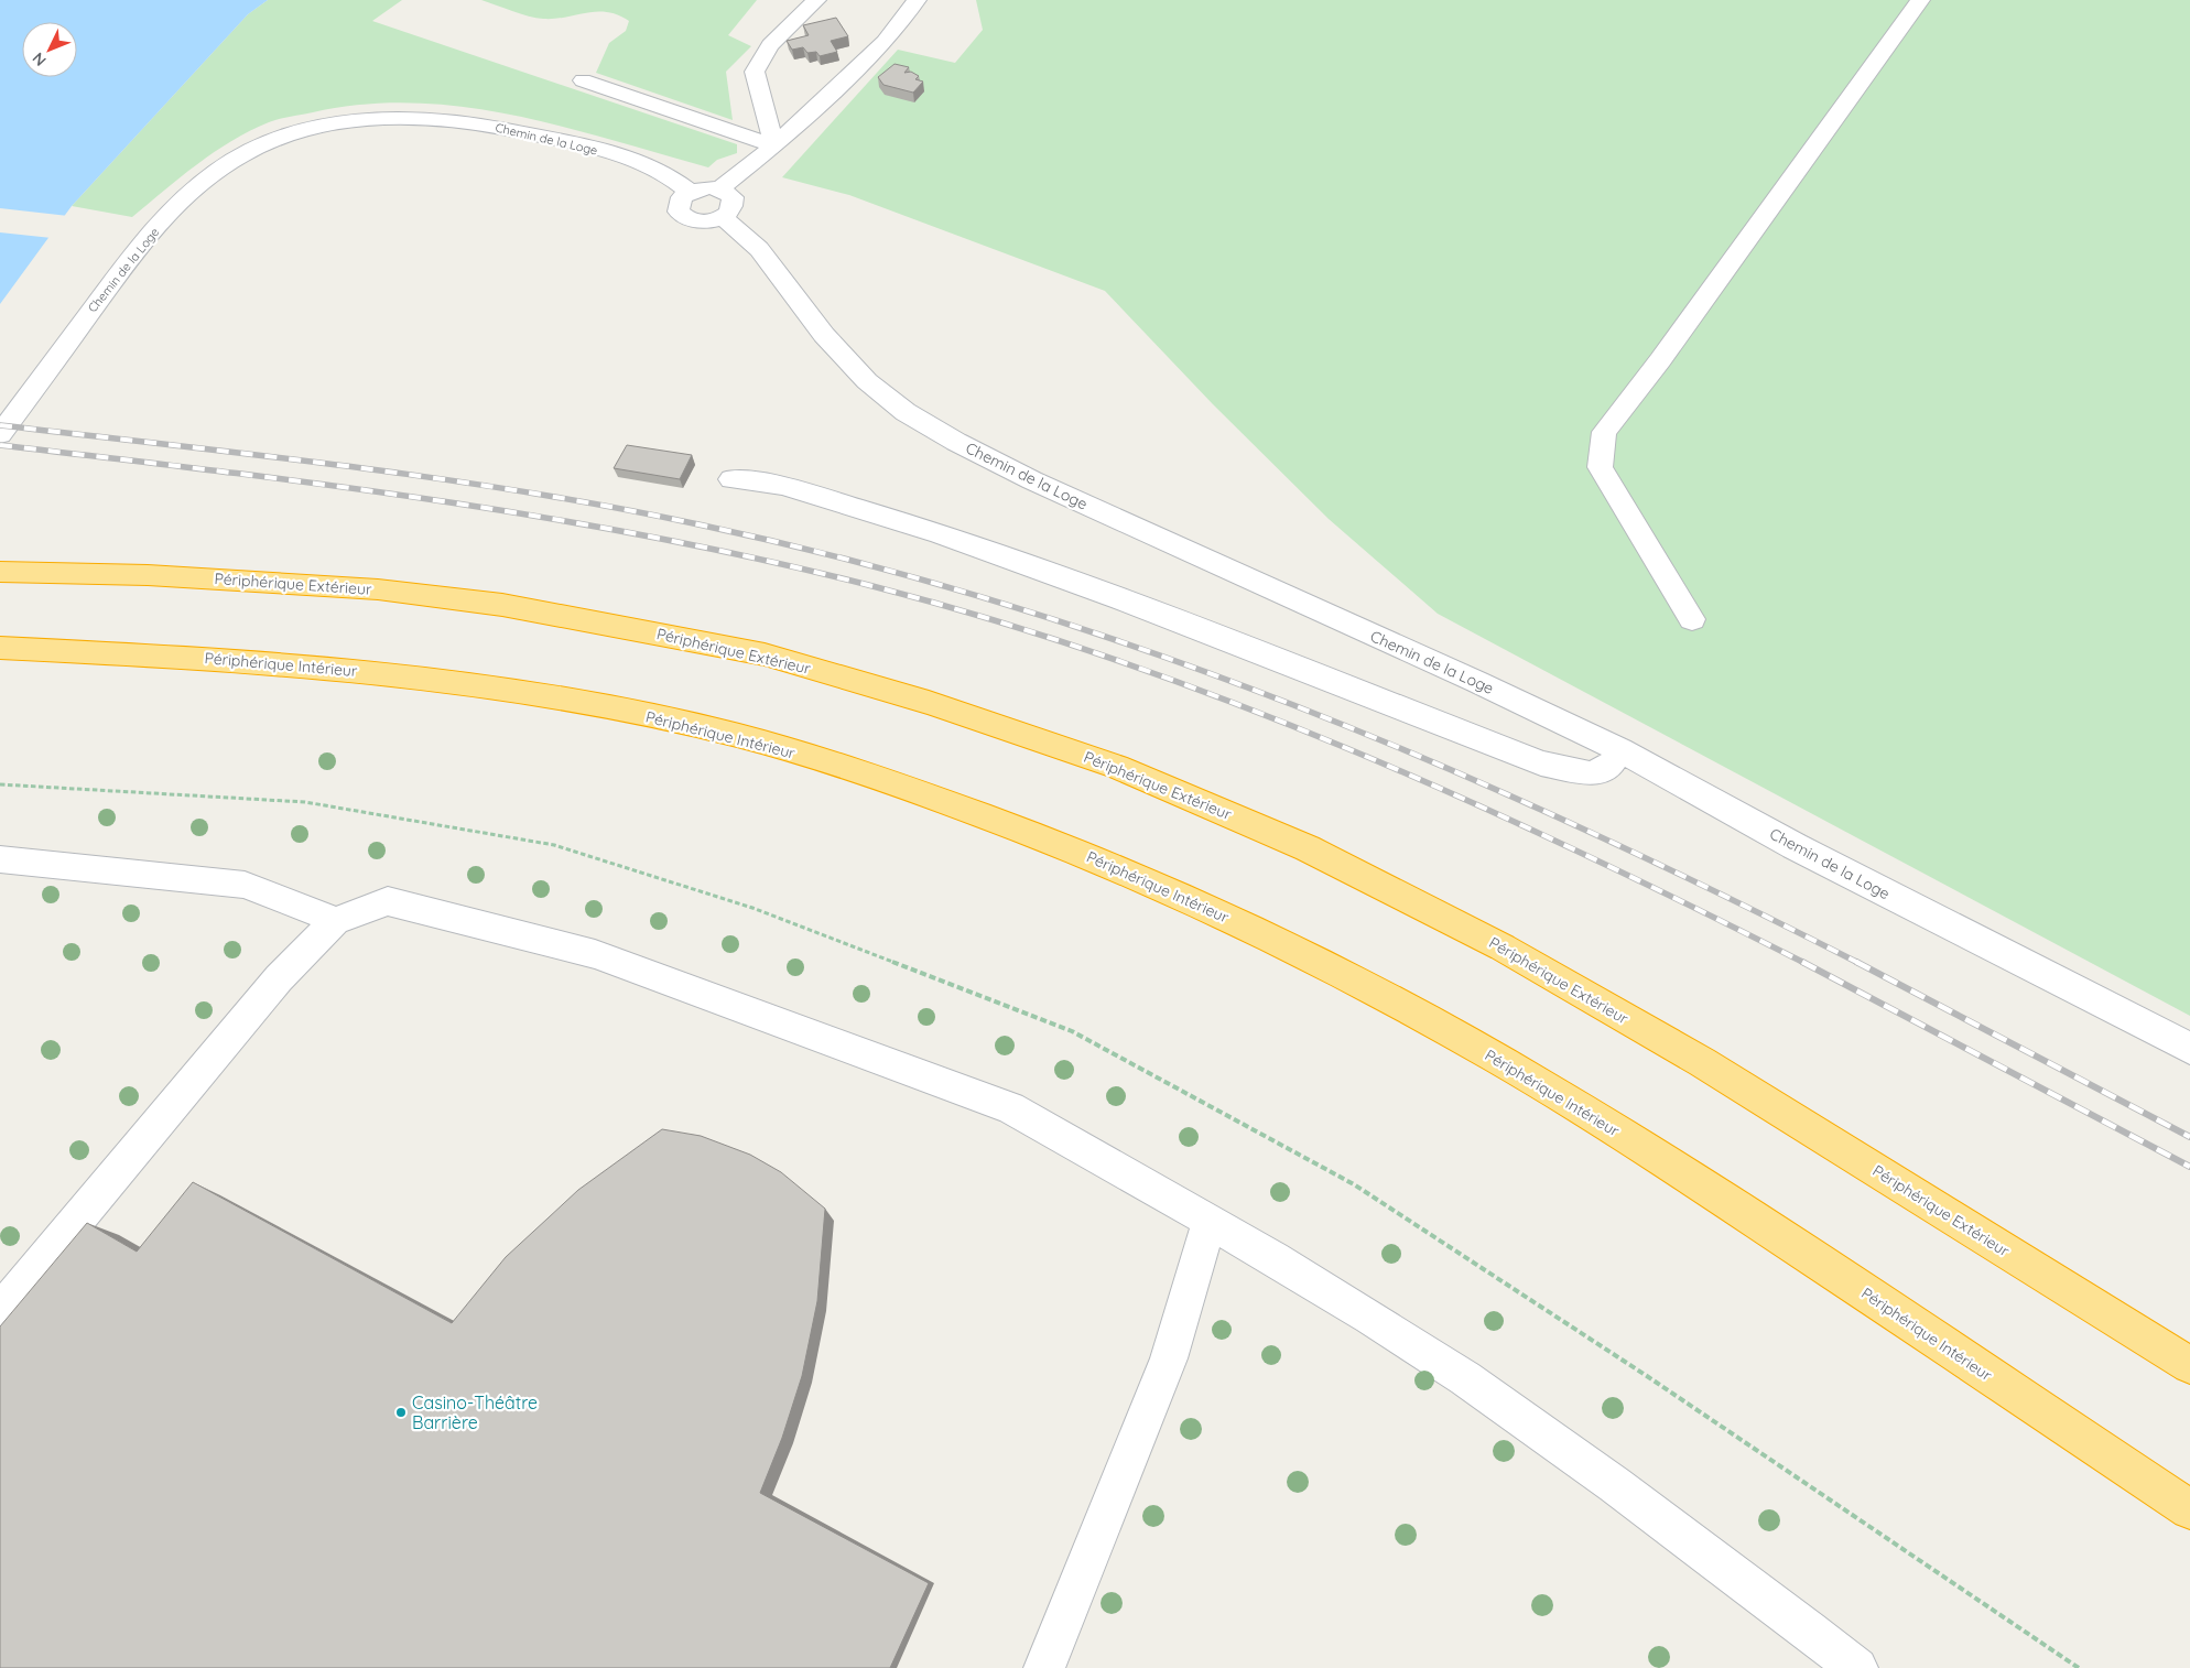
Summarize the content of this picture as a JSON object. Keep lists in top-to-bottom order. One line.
{"streets":{"highway":["Périphérique Extérieur","Périphérique Intérieur"],"street":["Chemin de la Loge"]},"places":["Casino-Théâtre Barrière"],"north":"bottom left"}
